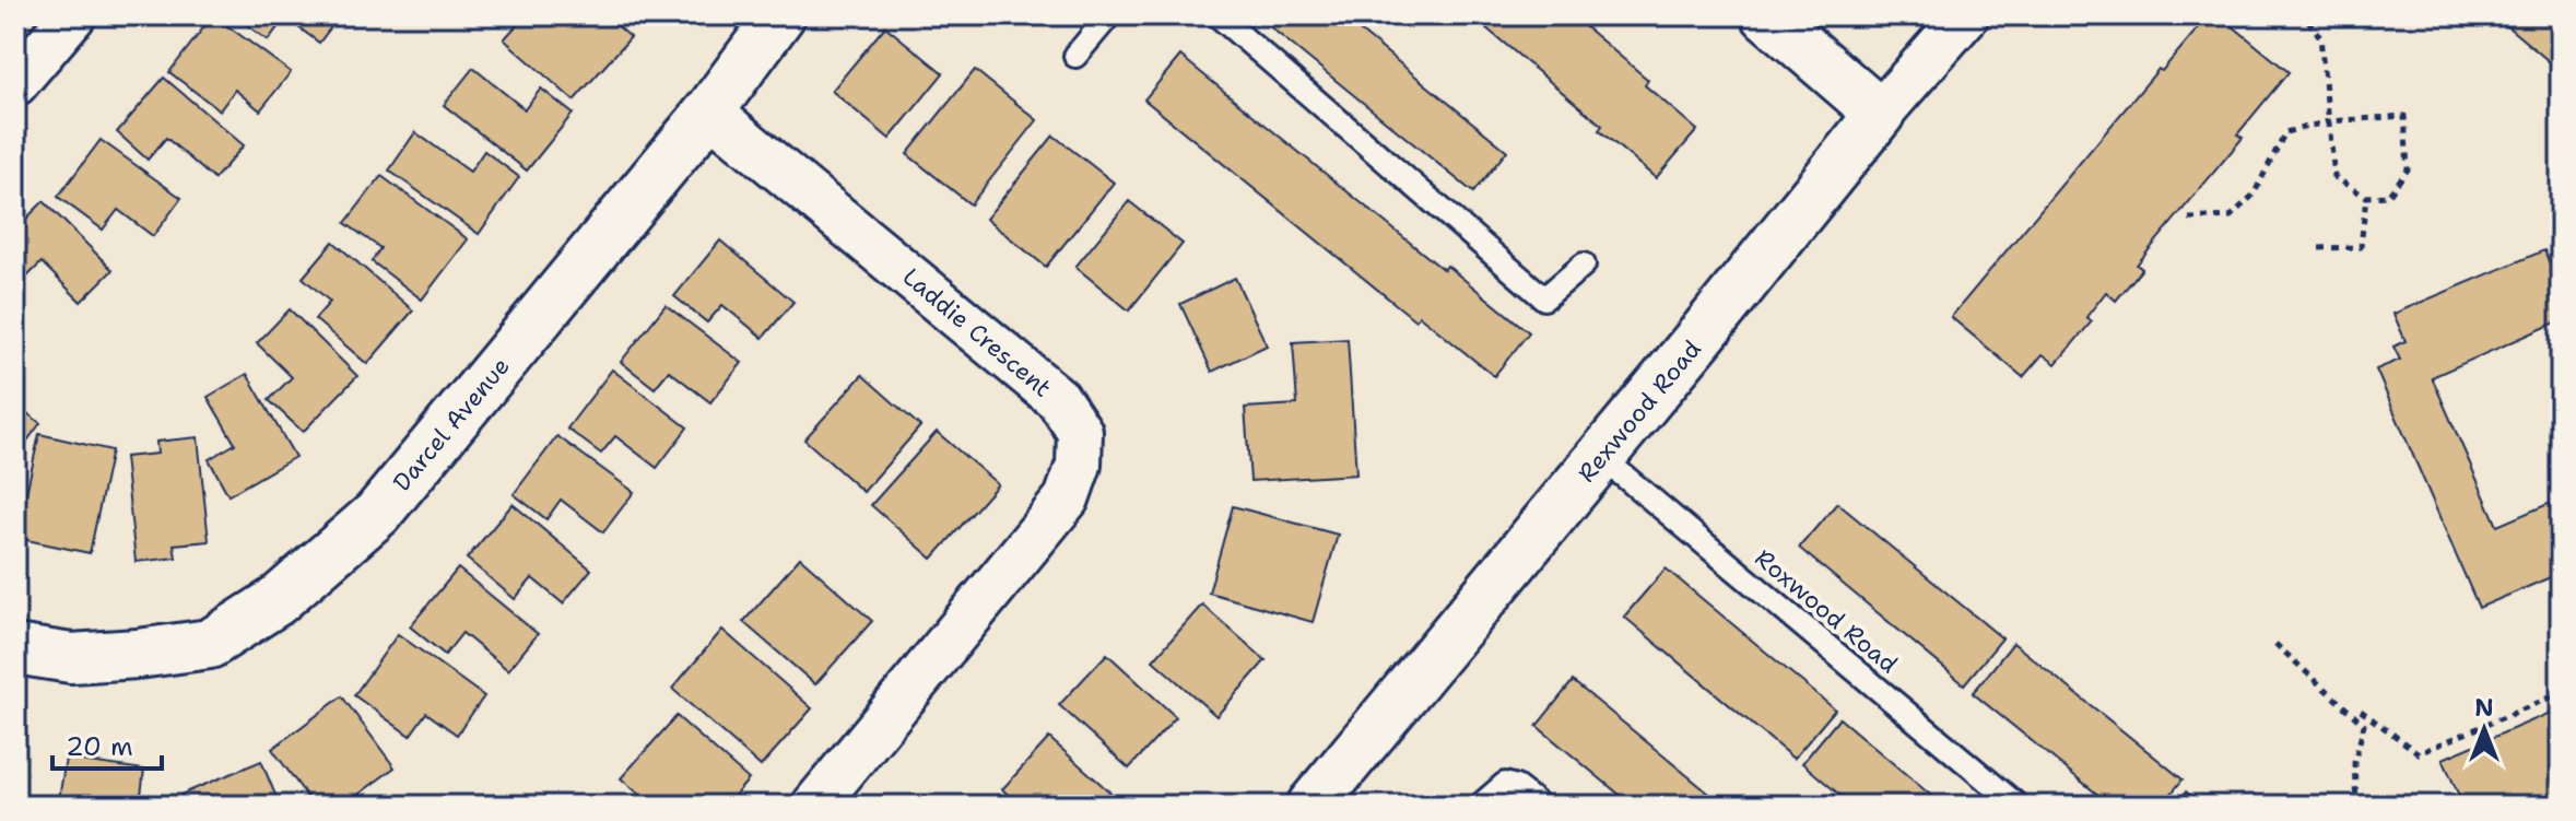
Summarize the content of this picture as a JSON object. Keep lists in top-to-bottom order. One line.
{"streets":{"street":["Laddie Crescent","Rexwood Road","Darcel Avenue"],"lane":["Roxwood Road"]},"crossings":[["Laddie Crescent","Darcel Avenue"],["Rexwood Road","Roxwood Road"]],"scale_bar":"20 m","north":"top"}
